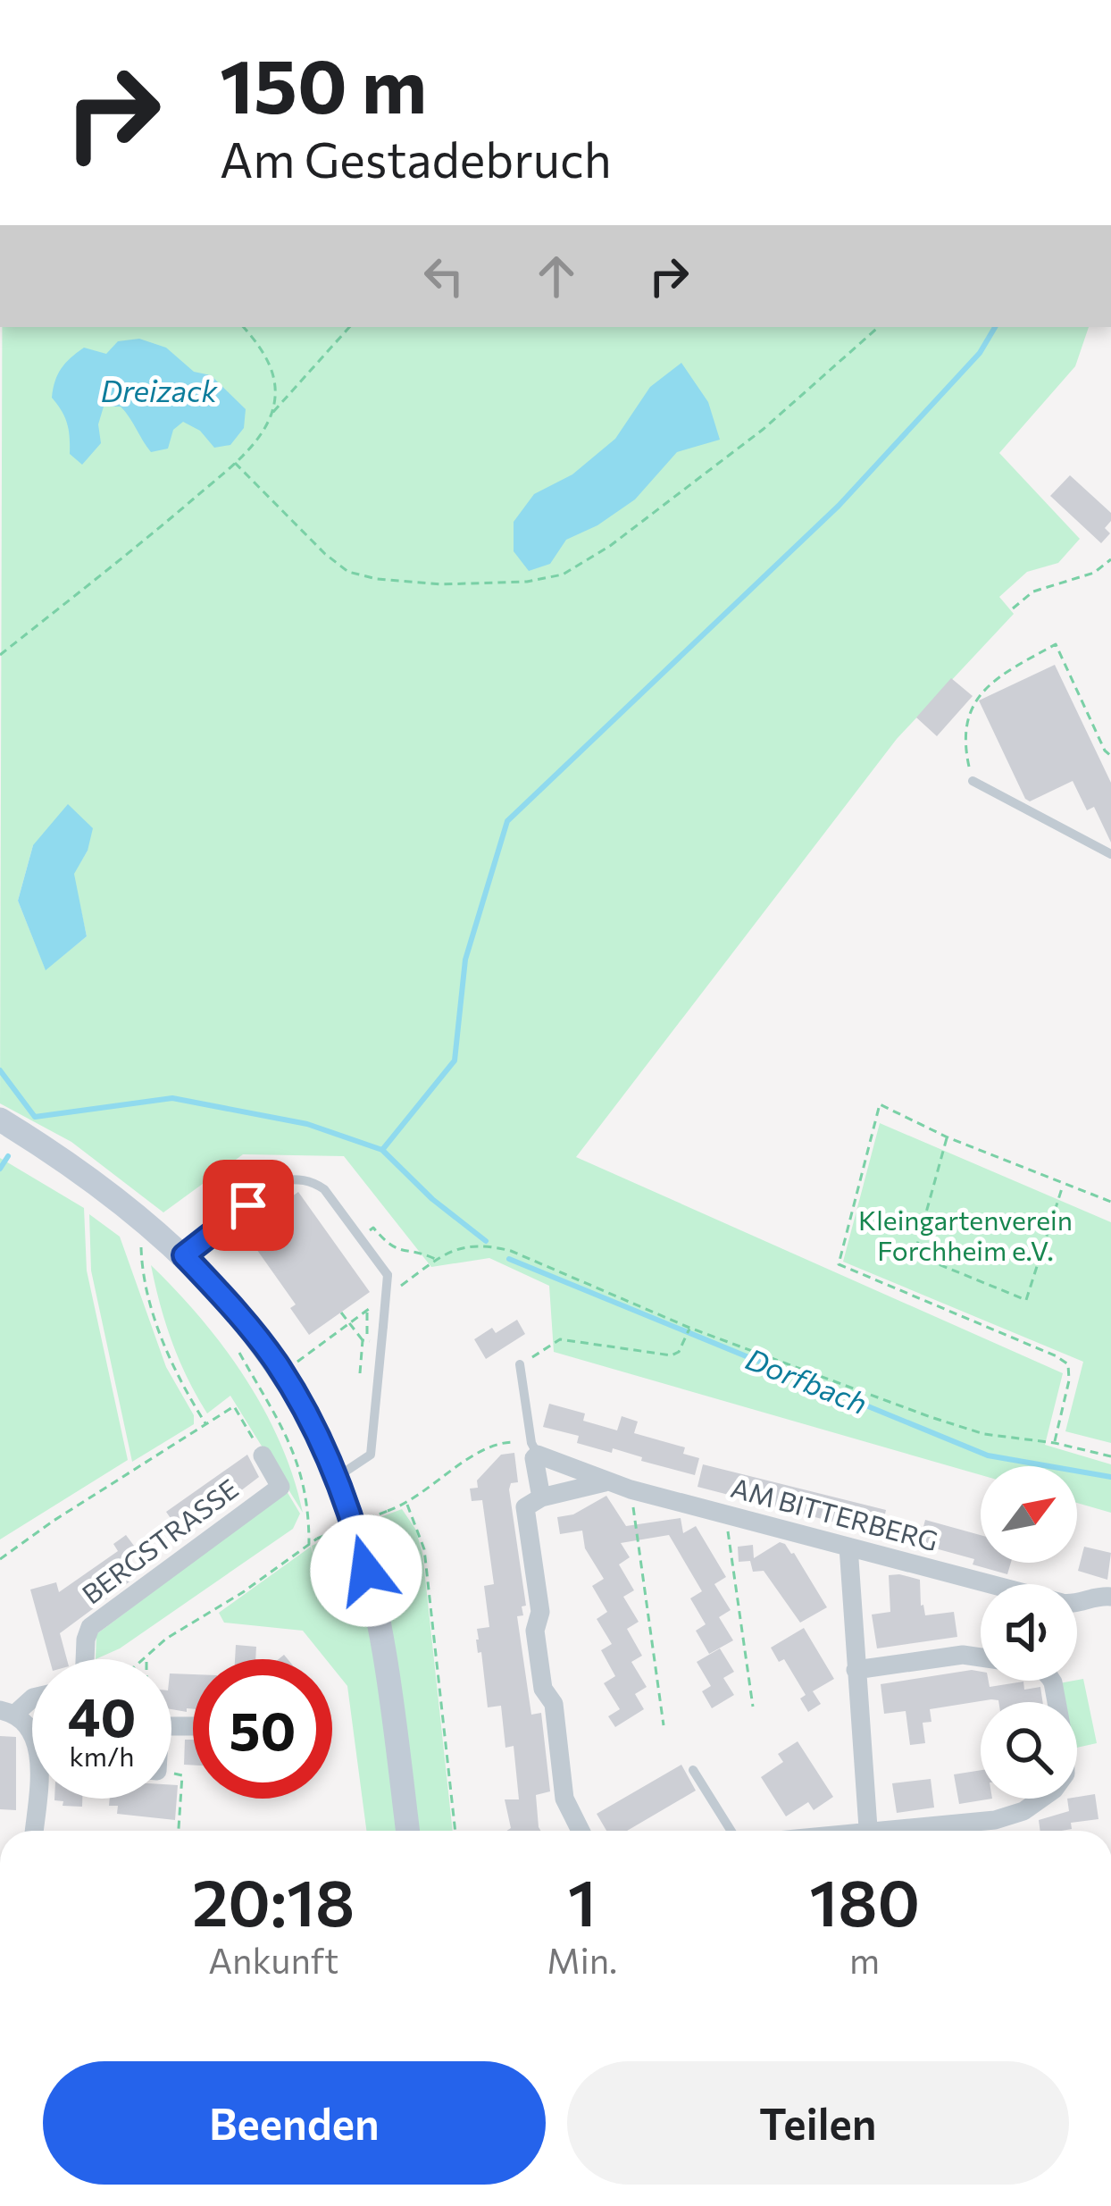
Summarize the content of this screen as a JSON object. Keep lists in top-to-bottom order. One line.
{"streets":{"street":["AM BITTERBERG","BERGSTRASSE"]},"water":["Dreizack","Dorfbach"],"parks":["Kleingartenverein Forchheim e.V."],"north":"top right","page":{"turn":["150 m","Am Gestadebruch"],"speed":"40 km/h","limit":"50","eta":["20:18","Ankunft","1","Min.","180","m"],"buttons":["Beenden","Teilen"]}}
